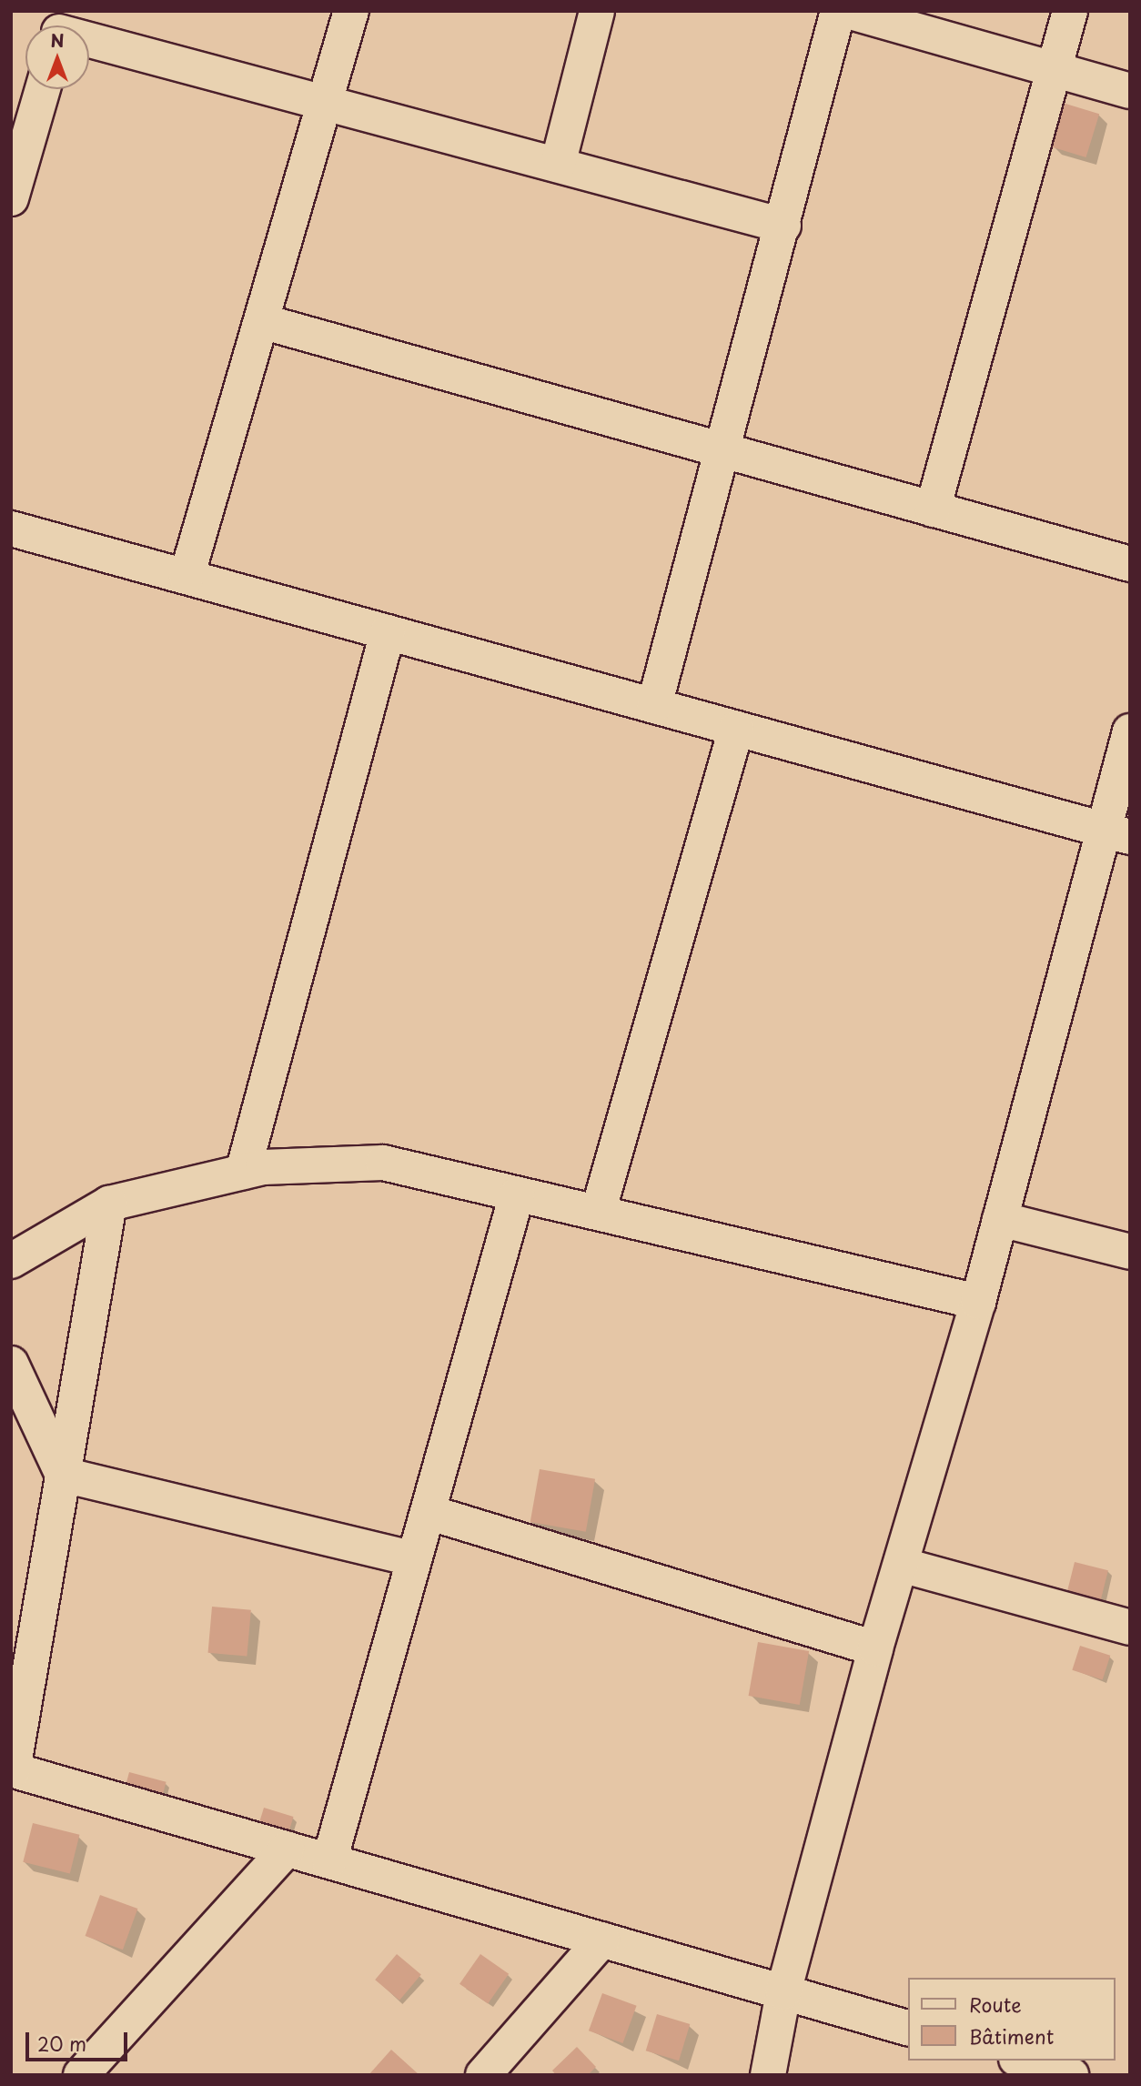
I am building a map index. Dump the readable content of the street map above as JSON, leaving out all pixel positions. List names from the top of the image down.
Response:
{
  "legend": ["Route", "Bâtiment"],
  "scale_bar": "20 m",
  "north": "top"
}
